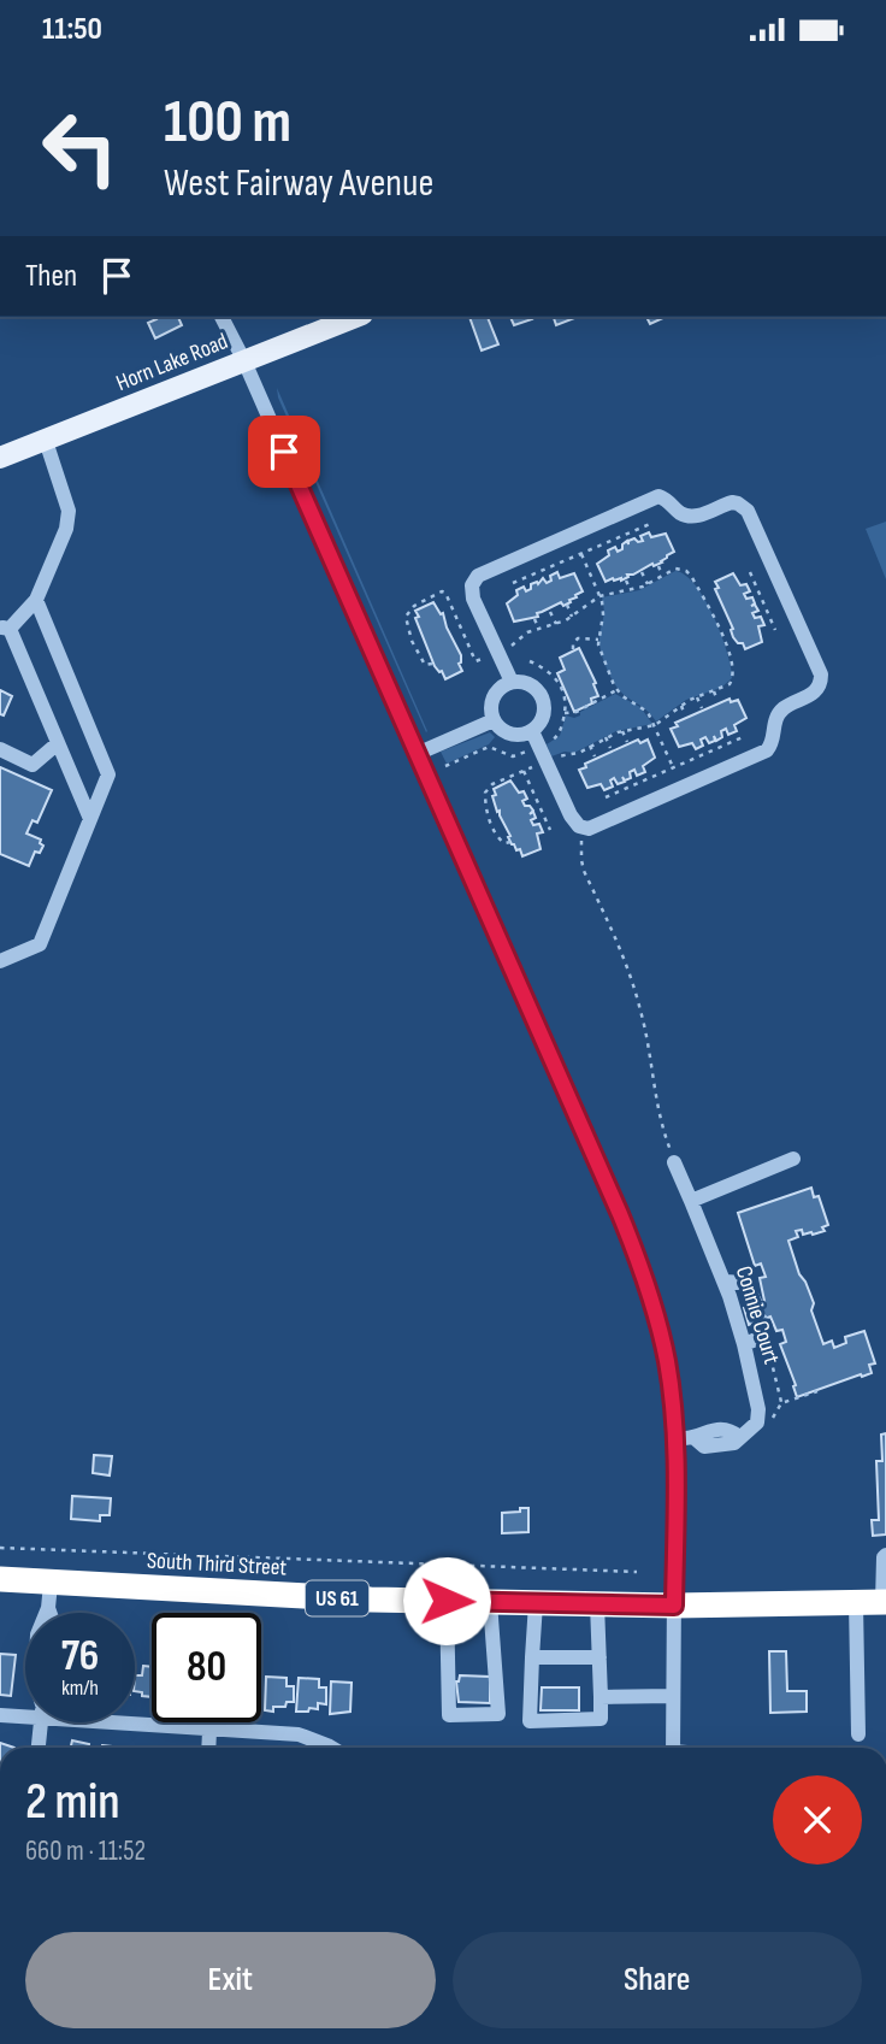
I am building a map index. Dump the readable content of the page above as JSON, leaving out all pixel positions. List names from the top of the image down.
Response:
{
  "streets": {
    "highway": ["South Third Street", "US 61"],
    "main road": ["Horn Lake Road"],
    "street": ["Connie Court"]
  },
  "page": {
    "status": "11:50",
    "turn": ["100 m", "West Fairway Avenue"],
    "then": "Then",
    "speed": "76 km/h",
    "limit": "80",
    "heading": ["2 min", "660 m · 11:52"],
    "buttons": ["Exit", "Share"]
  }
}
